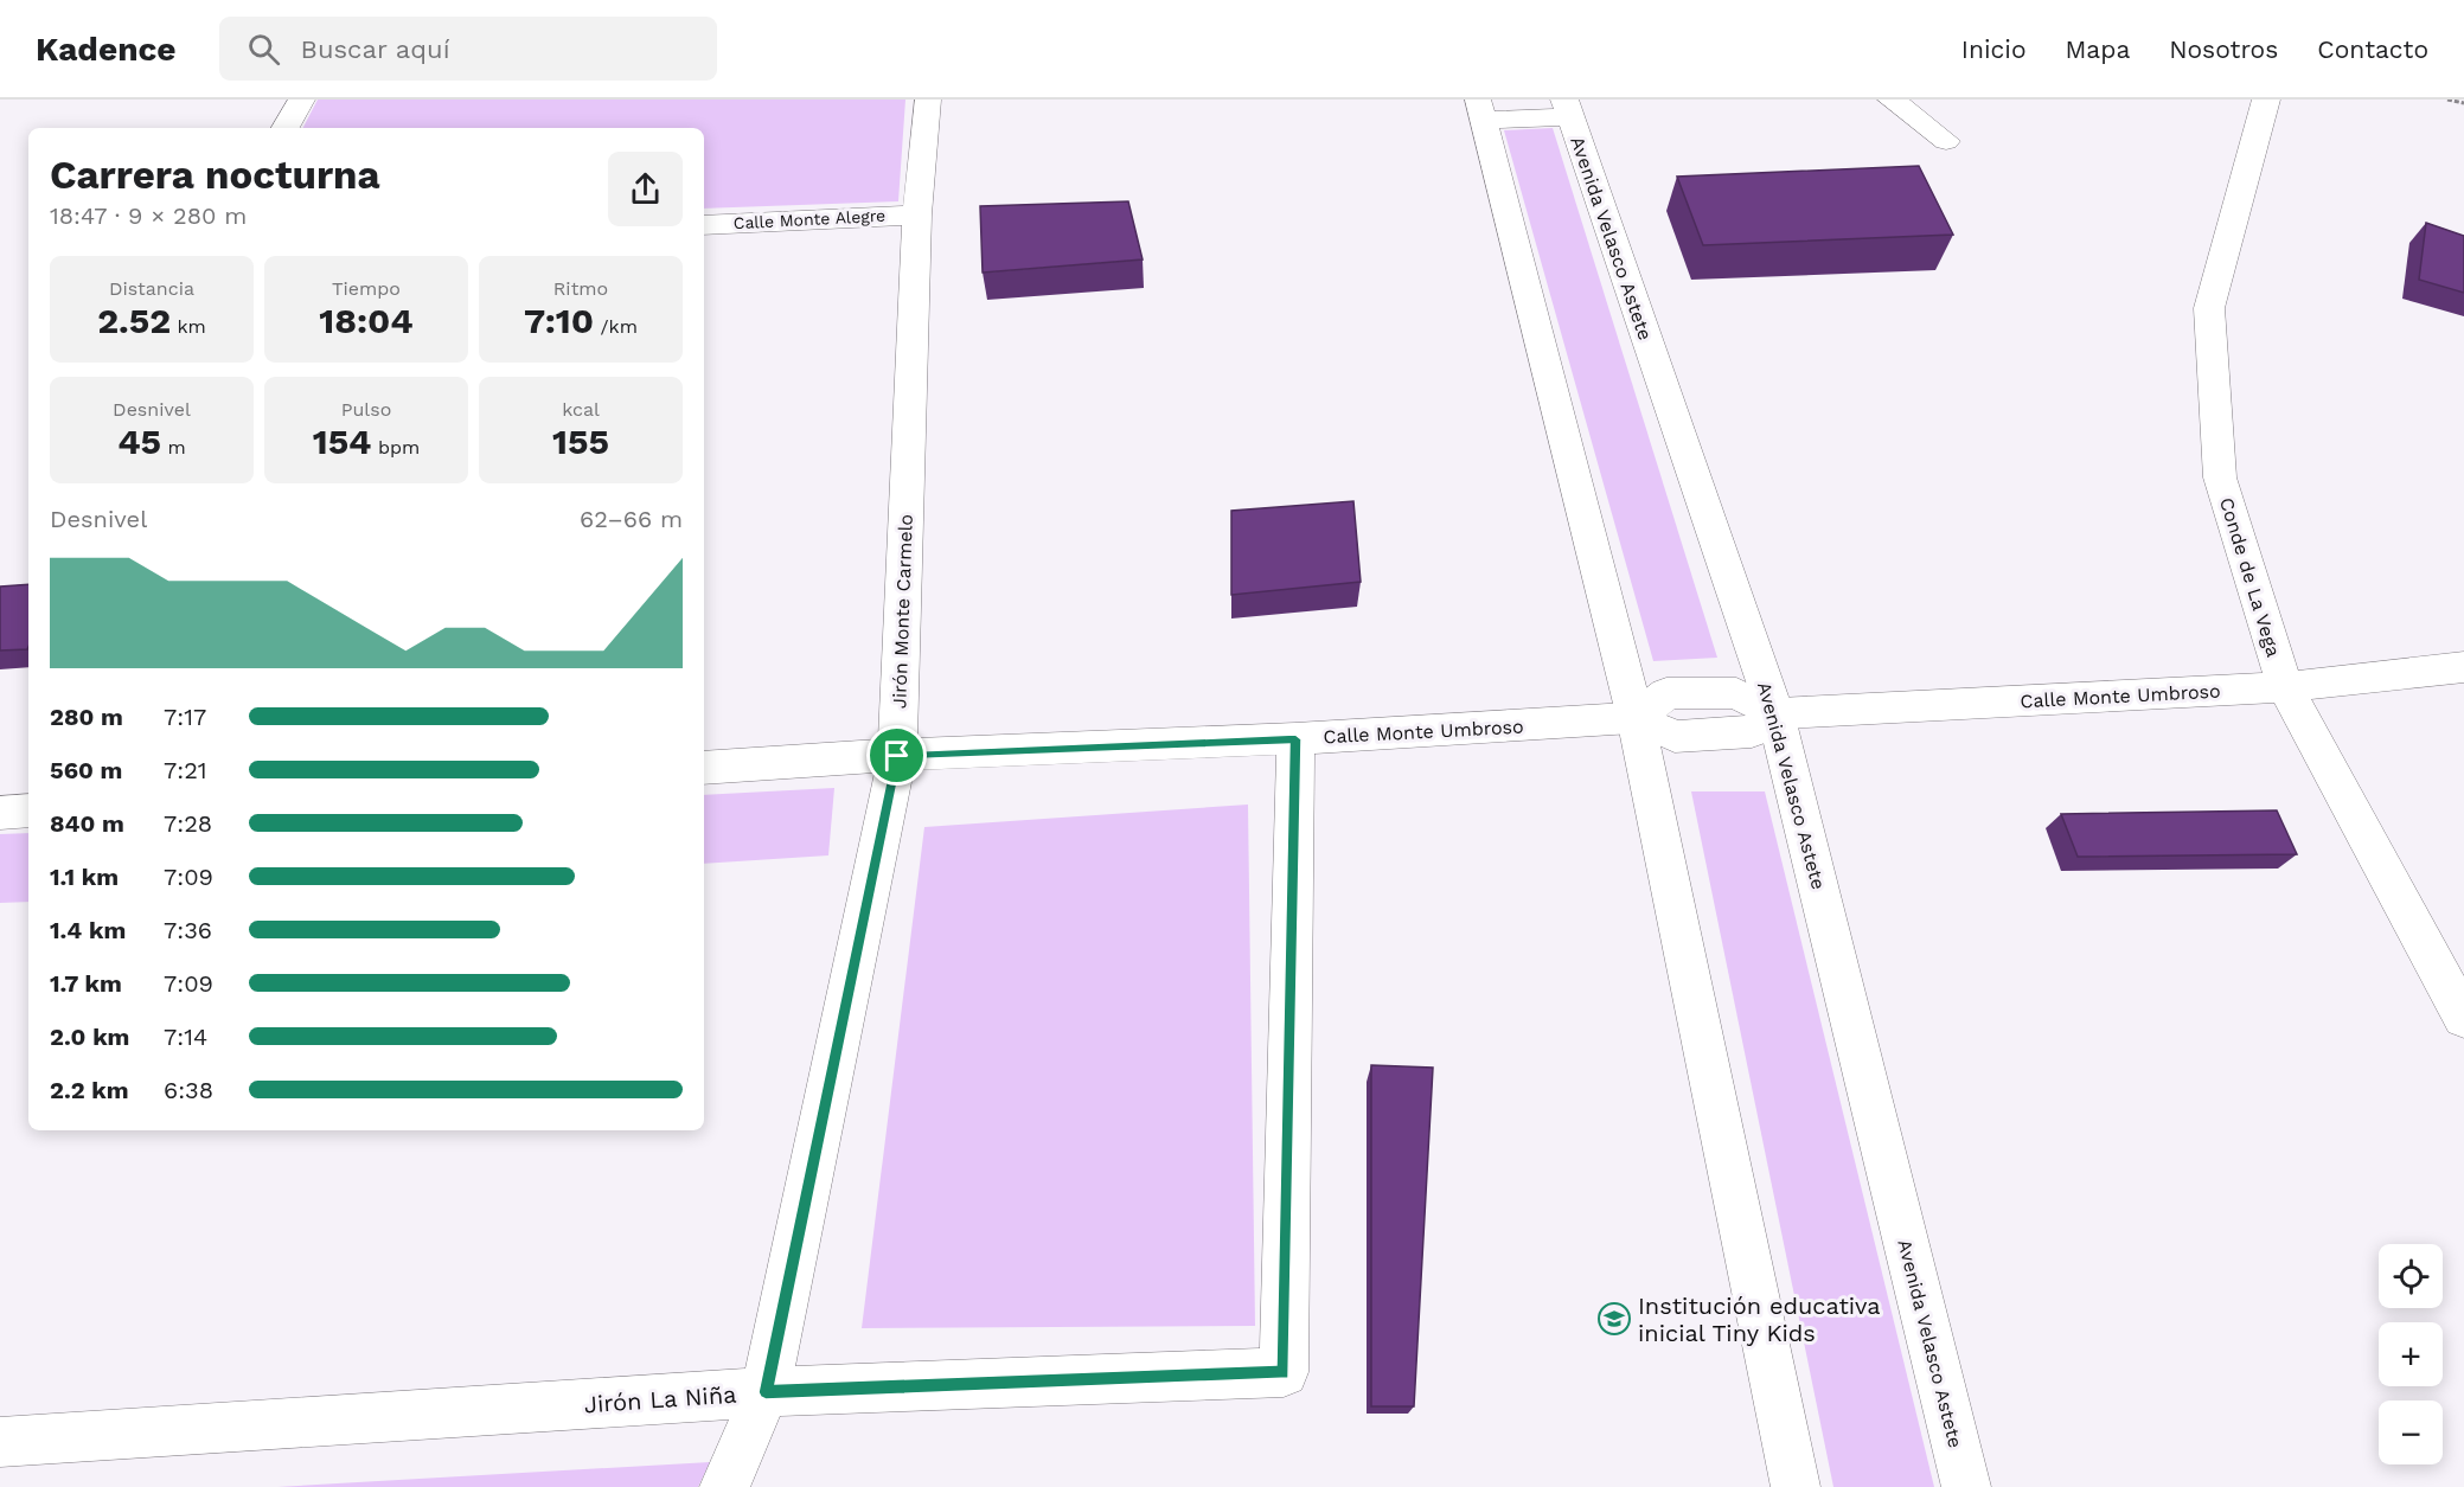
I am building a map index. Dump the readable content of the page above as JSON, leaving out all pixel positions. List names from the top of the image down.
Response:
{
  "streets": {
    "street": [
      "Calle Monte Alegre",
      "Avenida Velasco Astete",
      "Conde de La Vega",
      "Jirón Monte Carmelo",
      "Calle Monte Umbroso",
      "Jirón La Niña"
    ]
  },
  "crossings": [
    ["Calle Monte Alegre", "Jirón Monte Carmelo"],
    ["Avenida Velasco Astete", "Calle Monte Umbroso"],
    ["Conde de La Vega", "Calle Monte Umbroso"],
    ["Jirón Monte Carmelo", "Calle Monte Umbroso"],
    ["Jirón Monte Carmelo", "Jirón La Niña"],
    ["Calle Monte Umbroso", "Jirón La Niña"]
  ],
  "places": {
    "school or university": ["Institución educativa inicial Tiny Kids"]
  },
  "page": {
    "header": "Kadence",
    "search": "Buscar aquí",
    "nav": [
      "Inicio",
      "Mapa",
      "Nosotros",
      "Contacto"
    ],
    "heading": ["Carrera nocturna", "18:47 · 9 × 280 m"],
    "stats": [
      ["Distancia", "2.52 km"],
      ["Tiempo", "18:04"],
      ["Ritmo", "7:10 /km"],
      ["Desnivel", "45 m"],
      ["Pulso", "154 bpm"],
      ["kcal", "155"]
    ],
    "chart": ["Desnivel", "62–66 m"],
    "list": [
      {
        "name": "280 m",
        "note": "7:17"
      },
      {
        "name": "560 m",
        "note": "7:21"
      },
      {
        "name": "840 m",
        "note": "7:28"
      },
      {
        "name": "1.1 km",
        "note": "7:09"
      },
      {
        "name": "1.4 km",
        "note": "7:36"
      },
      {
        "name": "1.7 km",
        "note": "7:09"
      },
      {
        "name": "2.0 km",
        "note": "7:14"
      },
      {
        "name": "2.2 km",
        "note": "6:38"
      }
    ],
    "map_buttons": ["+", "−"]
  }
}
